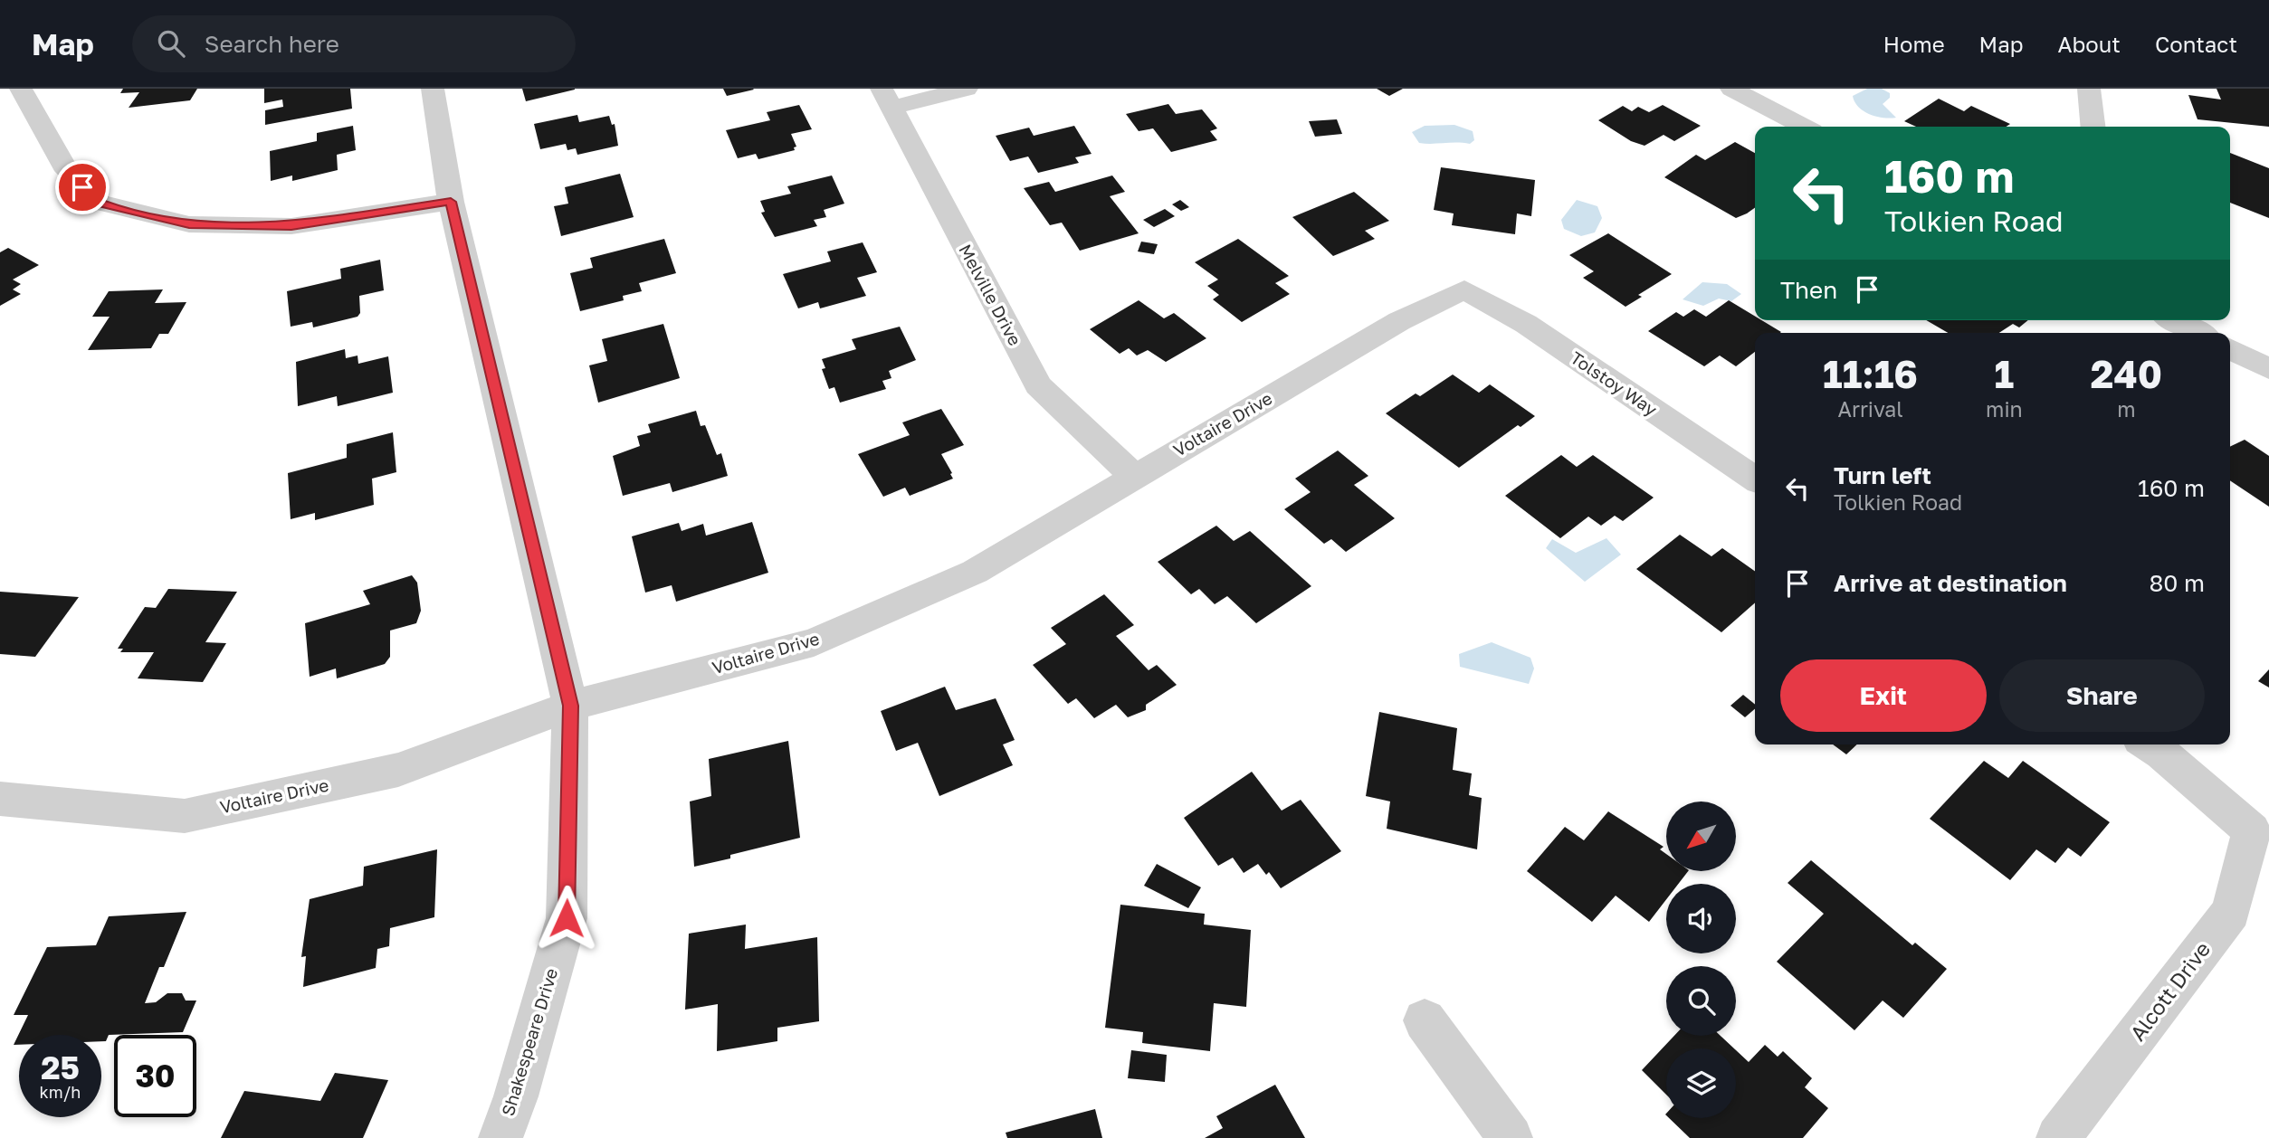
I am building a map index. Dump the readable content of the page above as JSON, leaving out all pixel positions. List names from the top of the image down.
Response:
{
  "streets": {
    "street": [
      "Melville Drive",
      "Tolstoy Way",
      "Voltaire Drive",
      "Alcott Drive",
      "Shakespeare Drive"
    ]
  },
  "crossings": [
    ["Melville Drive", "Voltaire Drive"],
    ["Tolstoy Way", "Voltaire Drive"],
    ["Voltaire Drive", "Shakespeare Drive"]
  ],
  "north": "bottom left",
  "page": {
    "header": "Map",
    "search": "Search here",
    "nav": [
      "Home",
      "Map",
      "About",
      "Contact"
    ],
    "turn": ["160 m", "Tolkien Road"],
    "then": "Then",
    "eta": [
      "11:16",
      "Arrival",
      "1",
      "min",
      "240",
      "m"
    ],
    "list": [
      {
        "name": "Turn left",
        "note": "Tolkien Road",
        "value": "160 m"
      },
      {
        "name": "Arrive at destination",
        "value": "80 m"
      }
    ],
    "buttons": ["Exit", "Share"],
    "speed": "25 km/h",
    "limit": "30"
  }
}
